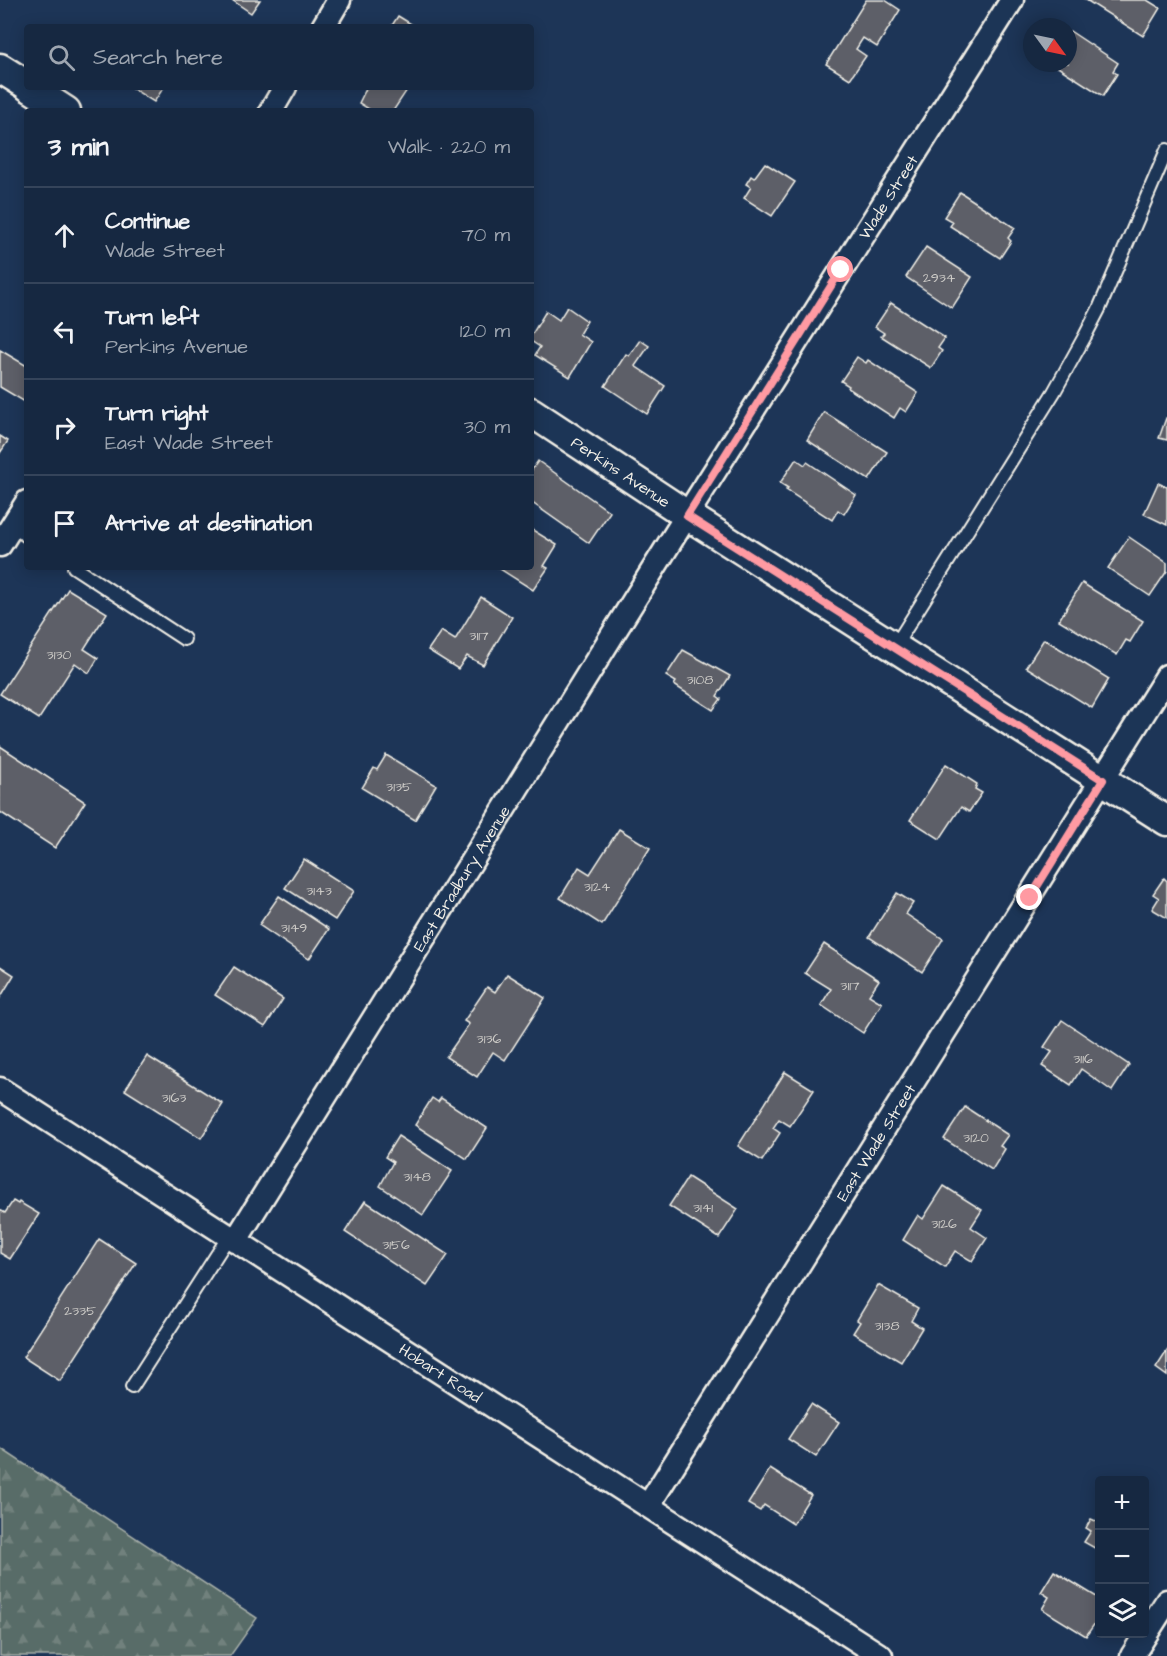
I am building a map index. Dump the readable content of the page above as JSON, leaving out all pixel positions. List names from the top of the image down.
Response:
{
  "streets": {
    "street": [
      "Wade Street",
      "Perkins Avenue",
      "East Bradbury Avenue",
      "East Wade Street",
      "Hobart Road"
    ]
  },
  "crossings": [
    ["Wade Street", "Perkins Avenue"],
    ["Wade Street", "East Bradbury Avenue"],
    ["Perkins Avenue", "East Bradbury Avenue"],
    ["Perkins Avenue", "East Wade Street"],
    ["East Bradbury Avenue", "Hobart Road"],
    ["East Wade Street", "Hobart Road"]
  ],
  "house_numbers": [
    "2934",
    "3117",
    "3130",
    "3108",
    "3135",
    "3124",
    "3143",
    "3149",
    "3117",
    "3136",
    "3116",
    "3163",
    "3120",
    "3148",
    "3141",
    "3126",
    "3156",
    "2335",
    "3138"
  ],
  "north": "bottom right",
  "page": {
    "search": "Search here",
    "heading": ["3 min", "Walk · 220 m"],
    "list": [
      ["Continue", "Wade Street", "70 m"],
      ["Turn left", "Perkins Avenue", "120 m"],
      ["Turn right", "East Wade Street", "30 m"],
      "Arrive at destination"
    ],
    "map_buttons": ["+", "−"]
  }
}
